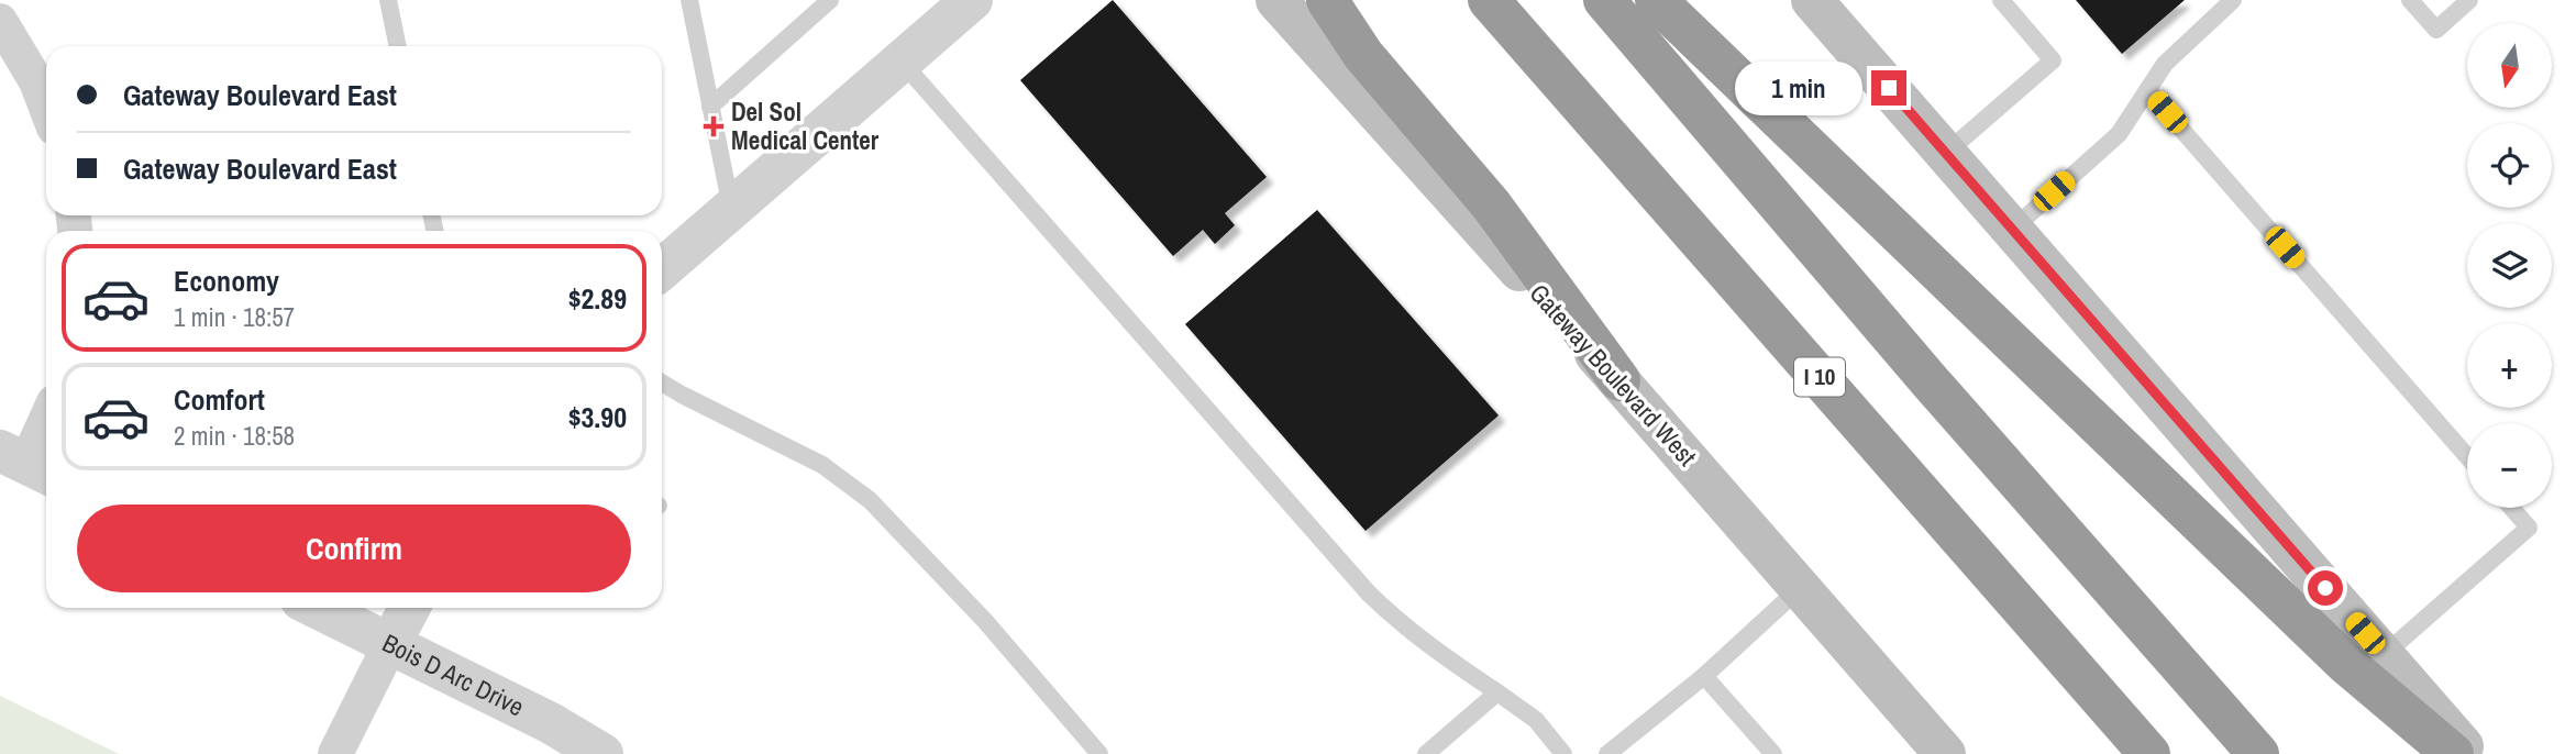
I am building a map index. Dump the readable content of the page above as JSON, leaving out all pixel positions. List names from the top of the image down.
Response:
{
  "streets": {
    "highway": ["I 10"],
    "main road": ["Gateway Boulevard West"],
    "street": ["Bois D Arc Drive"]
  },
  "places": {
    "health": ["Del Sol Medical Center"]
  },
  "north": "bottom",
  "page": {
    "map_buttons": ["+", "−"],
    "banner": ["Gateway Boulevard East", "Gateway Boulevard East"],
    "bubble": "1 min",
    "list": [
      {
        "name": "Economy",
        "note": "1 min · 18:57",
        "value": "$2.89"
      },
      {
        "name": "Comfort",
        "note": "2 min · 18:58",
        "value": "$3.90"
      }
    ],
    "buttons": "Confirm"
  }
}
